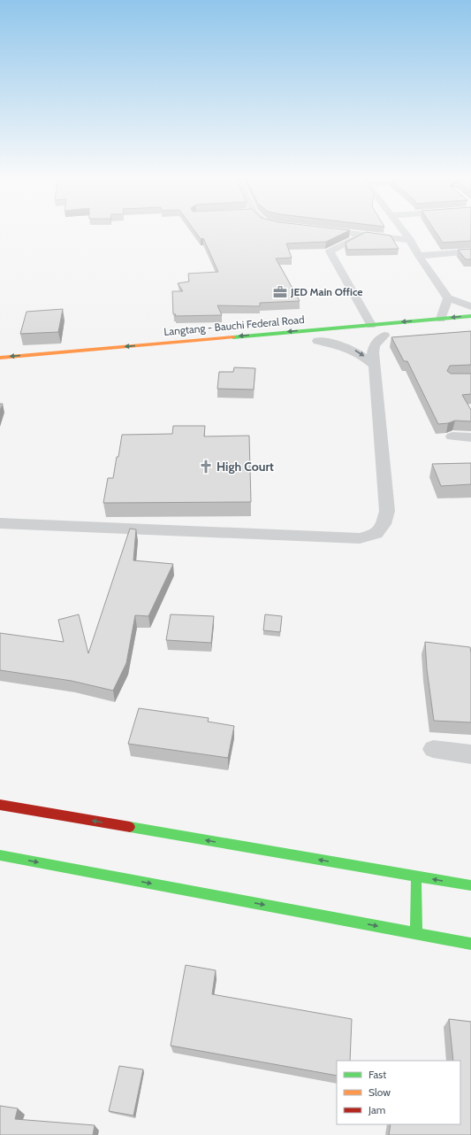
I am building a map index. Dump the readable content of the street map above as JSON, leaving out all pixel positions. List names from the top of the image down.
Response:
{
  "streets": {
    "main road": ["Langtang - Bauchi Federal Road"]
  },
  "one_way": ["Langtang - Bauchi Federal Road"],
  "places": {
    "office": ["JED Main Office"],
    "church": ["High Court"]
  },
  "legend": ["Fast", "Slow", "Jam"]
}
